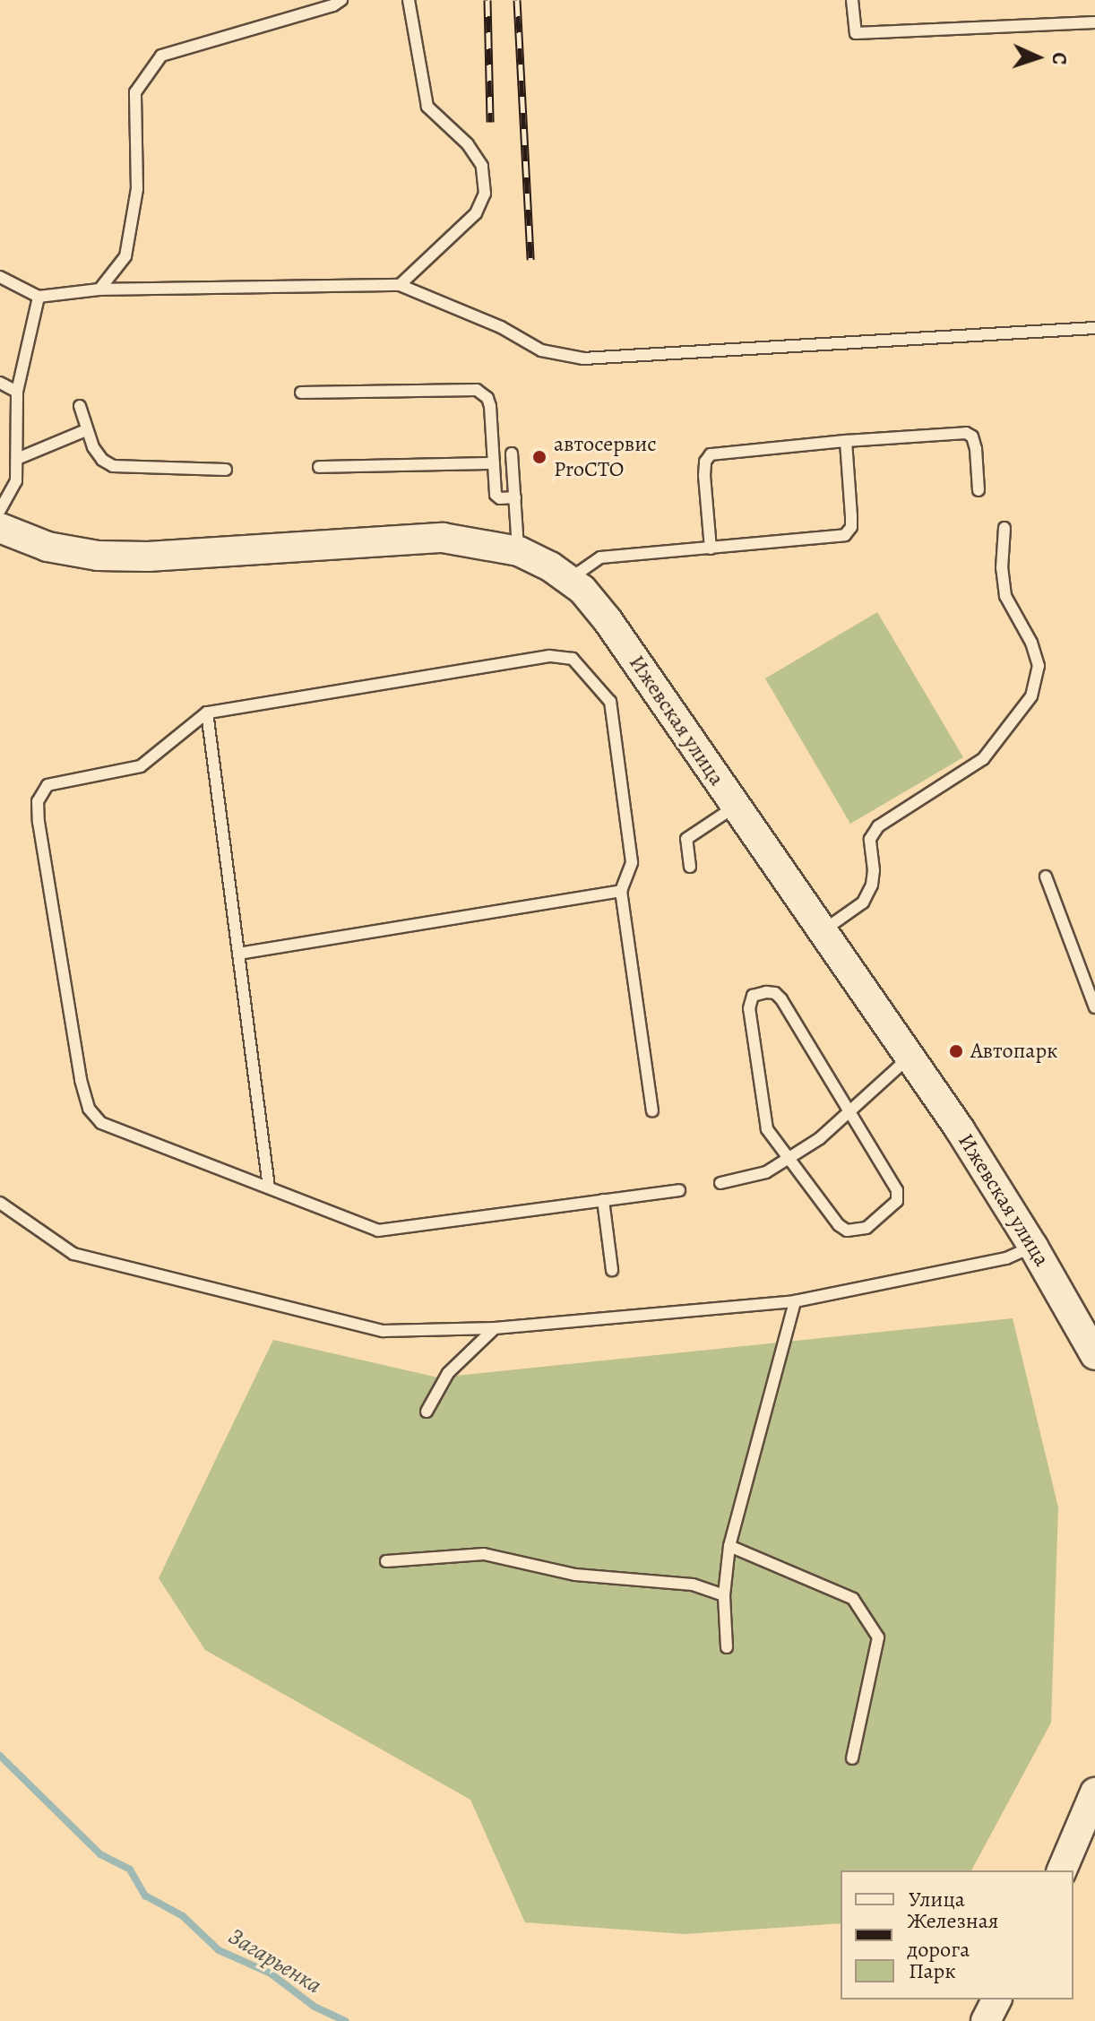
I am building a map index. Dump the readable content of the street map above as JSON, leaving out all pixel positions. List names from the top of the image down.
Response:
{
  "streets": {
    "street": ["Ижевская улица"]
  },
  "water": ["Загарьенка"],
  "places": ["автосервис ProСТО", "Автопарк"],
  "legend": ["Улица", "Железная дорога", "Парк"],
  "north": "right"
}
